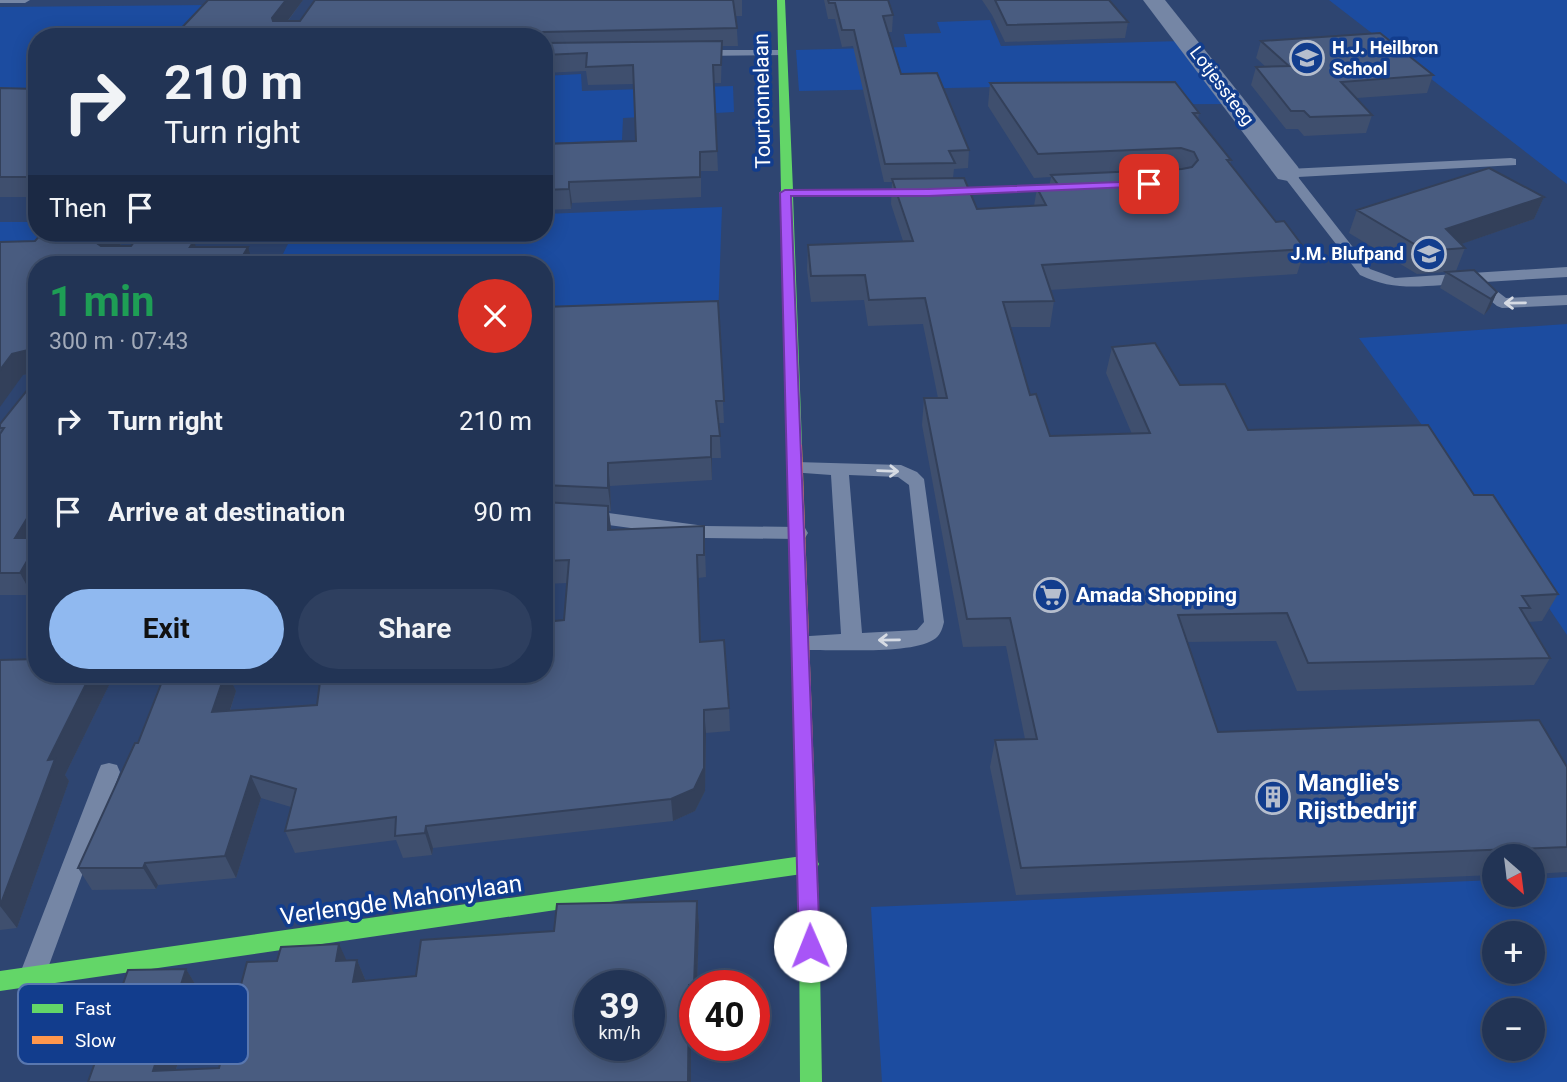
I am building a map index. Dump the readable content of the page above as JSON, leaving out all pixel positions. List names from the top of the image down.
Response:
{
  "streets": {
    "street": ["Lotjessteeg", "Tourtonnelaan", "Verlengde Mahonylaan"]
  },
  "crossings": [
    ["Tourtonnelaan", "Verlengde Mahonylaan"]
  ],
  "places": {
    "school or university": ["H.J. Heilbron School", "J.M. Blufpand"],
    "supermarket": ["Amada Shopping"],
    "building": ["Manglie's Rijstbedrijf"]
  },
  "legend": ["Fast", "Slow"],
  "north": "bottom right",
  "page": {
    "turn": ["210 m", "Turn right"],
    "then": "Then",
    "heading": ["1 min", "300 m · 07:43"],
    "list": [
      {
        "name": "Turn right",
        "value": "210 m"
      },
      {
        "name": "Arrive at destination",
        "value": "90 m"
      }
    ],
    "buttons": ["Exit", "Share"],
    "map_buttons": ["+", "−"],
    "speed": "39 km/h",
    "limit": "40"
  }
}
